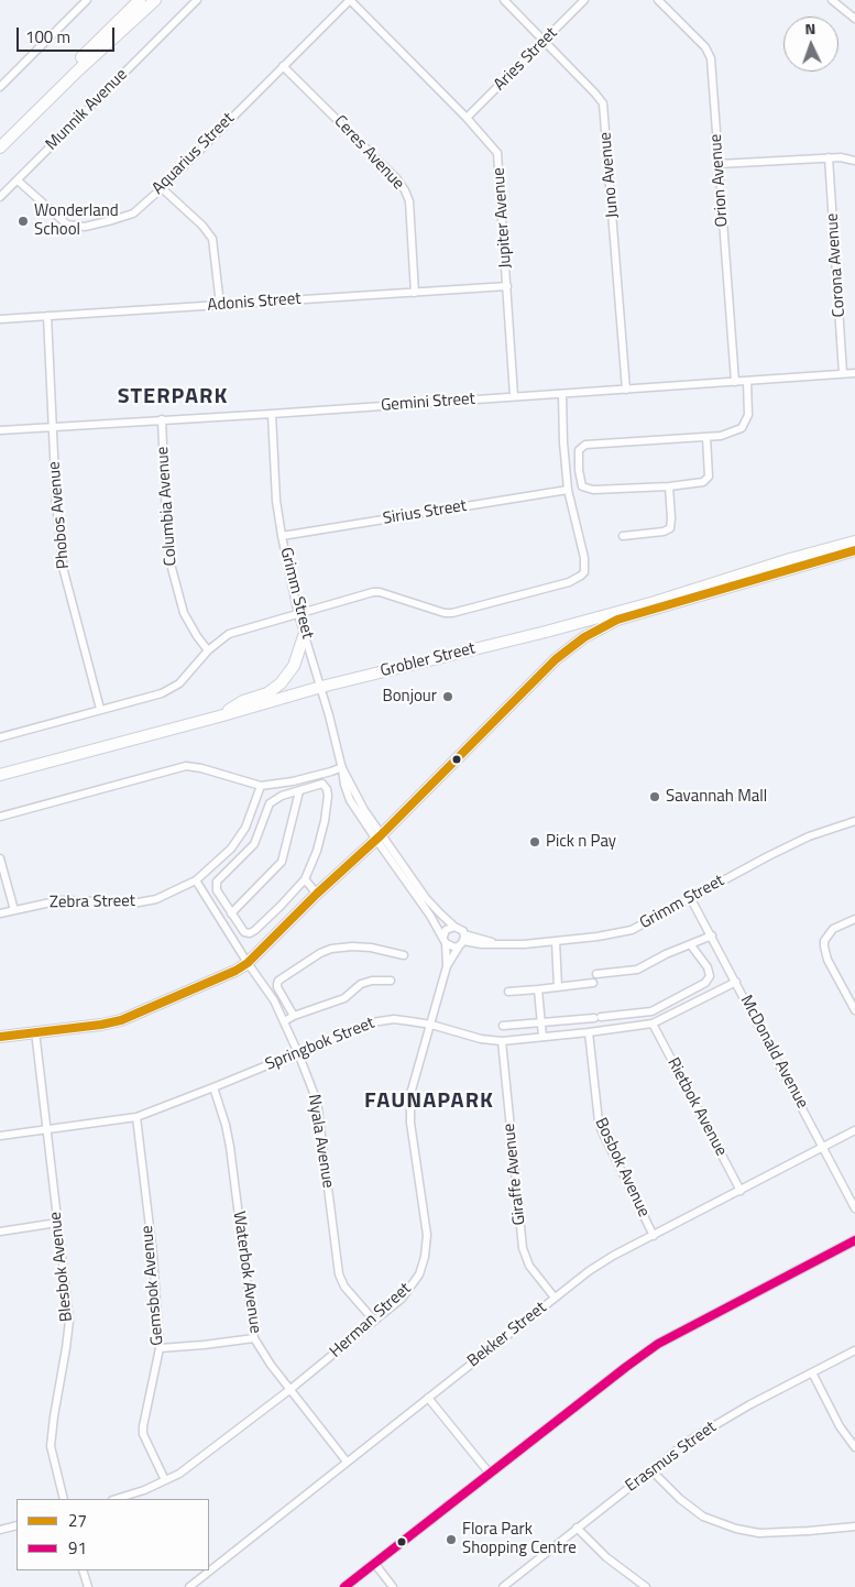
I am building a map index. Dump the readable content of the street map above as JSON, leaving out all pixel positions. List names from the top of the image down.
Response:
{
  "streets": {
    "main road": ["Munnik Avenue", "Grobler Street"],
    "street": [
      "Aries Street",
      "Ceres Avenue",
      "Aquarius Street",
      "Juno Avenue",
      "Orion Avenue",
      "Jupiter Avenue",
      "Corona Avenue",
      "Adonis Street",
      "Gemini Street",
      "Columbia Avenue",
      "Sirius Street",
      "Phobos Avenue",
      "Grimm Street",
      "Zebra Street",
      "Springbok Street",
      "McDonald Avenue",
      "Rietbok Avenue",
      "Nyala Avenue",
      "Bosbok Avenue",
      "Giraffe Avenue",
      "Blesbok Avenue",
      "Waterbok Avenue",
      "Gemsbok Avenue",
      "Herman Street",
      "Bekker Street",
      "Erasmus Street"
    ]
  },
  "crossings": [
    ["Aries Street", "Juno Avenue"],
    ["Aries Street", "Jupiter Avenue"],
    ["Munnik Avenue", "Aquarius Street"],
    ["Ceres Avenue", "Aquarius Street"],
    ["Ceres Avenue", "Adonis Street"],
    ["Aquarius Street", "Jupiter Avenue"],
    ["Juno Avenue", "Gemini Street"],
    ["Orion Avenue", "Gemini Street"],
    ["Jupiter Avenue", "Adonis Street"],
    ["Jupiter Avenue", "Gemini Street"],
    ["Corona Avenue", "Gemini Street"],
    ["Adonis Street", "Phobos Avenue"],
    ["Gemini Street", "Columbia Avenue"],
    ["Gemini Street", "Phobos Avenue"],
    ["Gemini Street", "Grimm Street"],
    ["Sirius Street", "Grimm Street"],
    ["Grimm Street", "Grobler Street"],
    ["Grimm Street", "McDonald Avenue"],
    ["Grimm Street", "Herman Street"],
    ["Zebra Street", "Nyala Avenue"],
    ["Springbok Street", "McDonald Avenue"],
    ["Springbok Street", "Rietbok Avenue"],
    ["Springbok Street", "Nyala Avenue"],
    ["Springbok Street", "Bosbok Avenue"],
    ["Springbok Street", "Giraffe Avenue"],
    ["Springbok Street", "Blesbok Avenue"],
    ["Springbok Street", "Waterbok Avenue"],
    ["Springbok Street", "Gemsbok Avenue"],
    ["Springbok Street", "Herman Street"],
    ["McDonald Avenue", "Bekker Street"],
    ["Rietbok Avenue", "Bekker Street"],
    ["Nyala Avenue", "Herman Street"],
    ["Bosbok Avenue", "Bekker Street"],
    ["Giraffe Avenue", "Bekker Street"],
    ["Waterbok Avenue", "Herman Street"],
    ["Waterbok Avenue", "Bekker Street"],
    ["Gemsbok Avenue", "Herman Street"]
  ],
  "districts": ["STERPARK", "FAUNAPARK"],
  "places": [
    "Wonderland School",
    "Bonjour",
    "Savannah Mall",
    "Pick n Pay",
    "Flora Park Shopping Centre"
  ],
  "lines": ["transit line 27", "transit line 91"],
  "legend": ["27", "91"],
  "scale_bar": "100 m",
  "north": "top"
}
